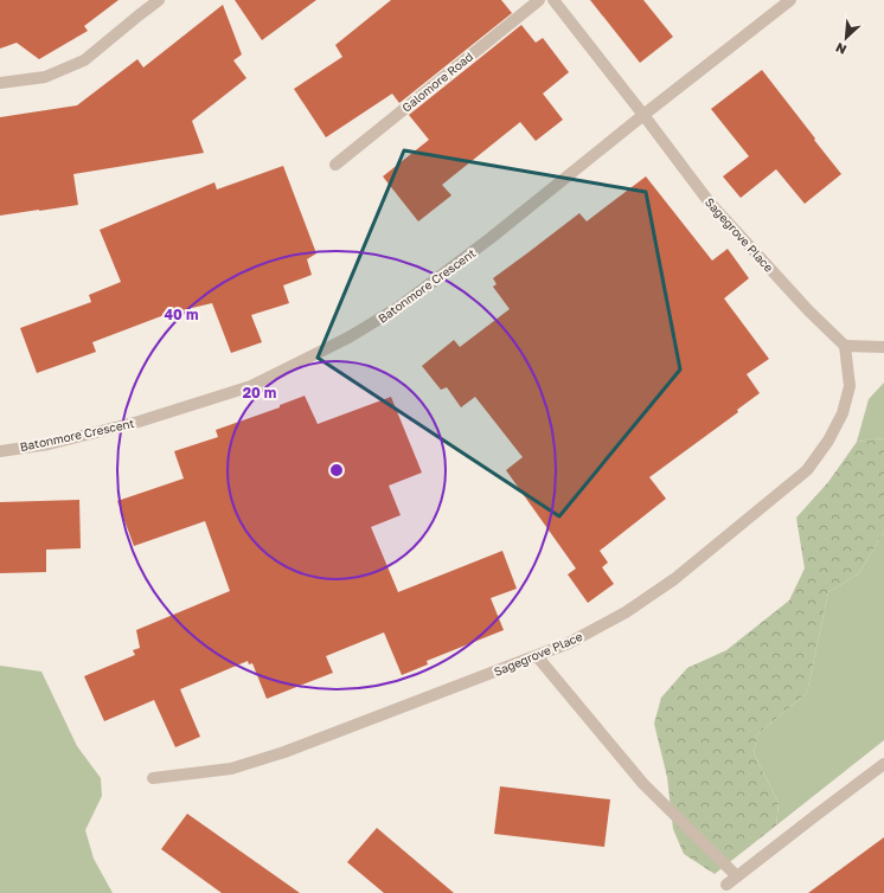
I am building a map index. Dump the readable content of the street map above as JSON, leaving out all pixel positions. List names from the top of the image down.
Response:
{
  "streets": {
    "street": ["Galomore Road", "Sagegrove Place", "Batonmore Crescent"]
  },
  "crossings": [
    ["Sagegrove Place", "Batonmore Crescent"]
  ],
  "north": "bottom left",
  "rings": ["40 m", "20 m"]
}
